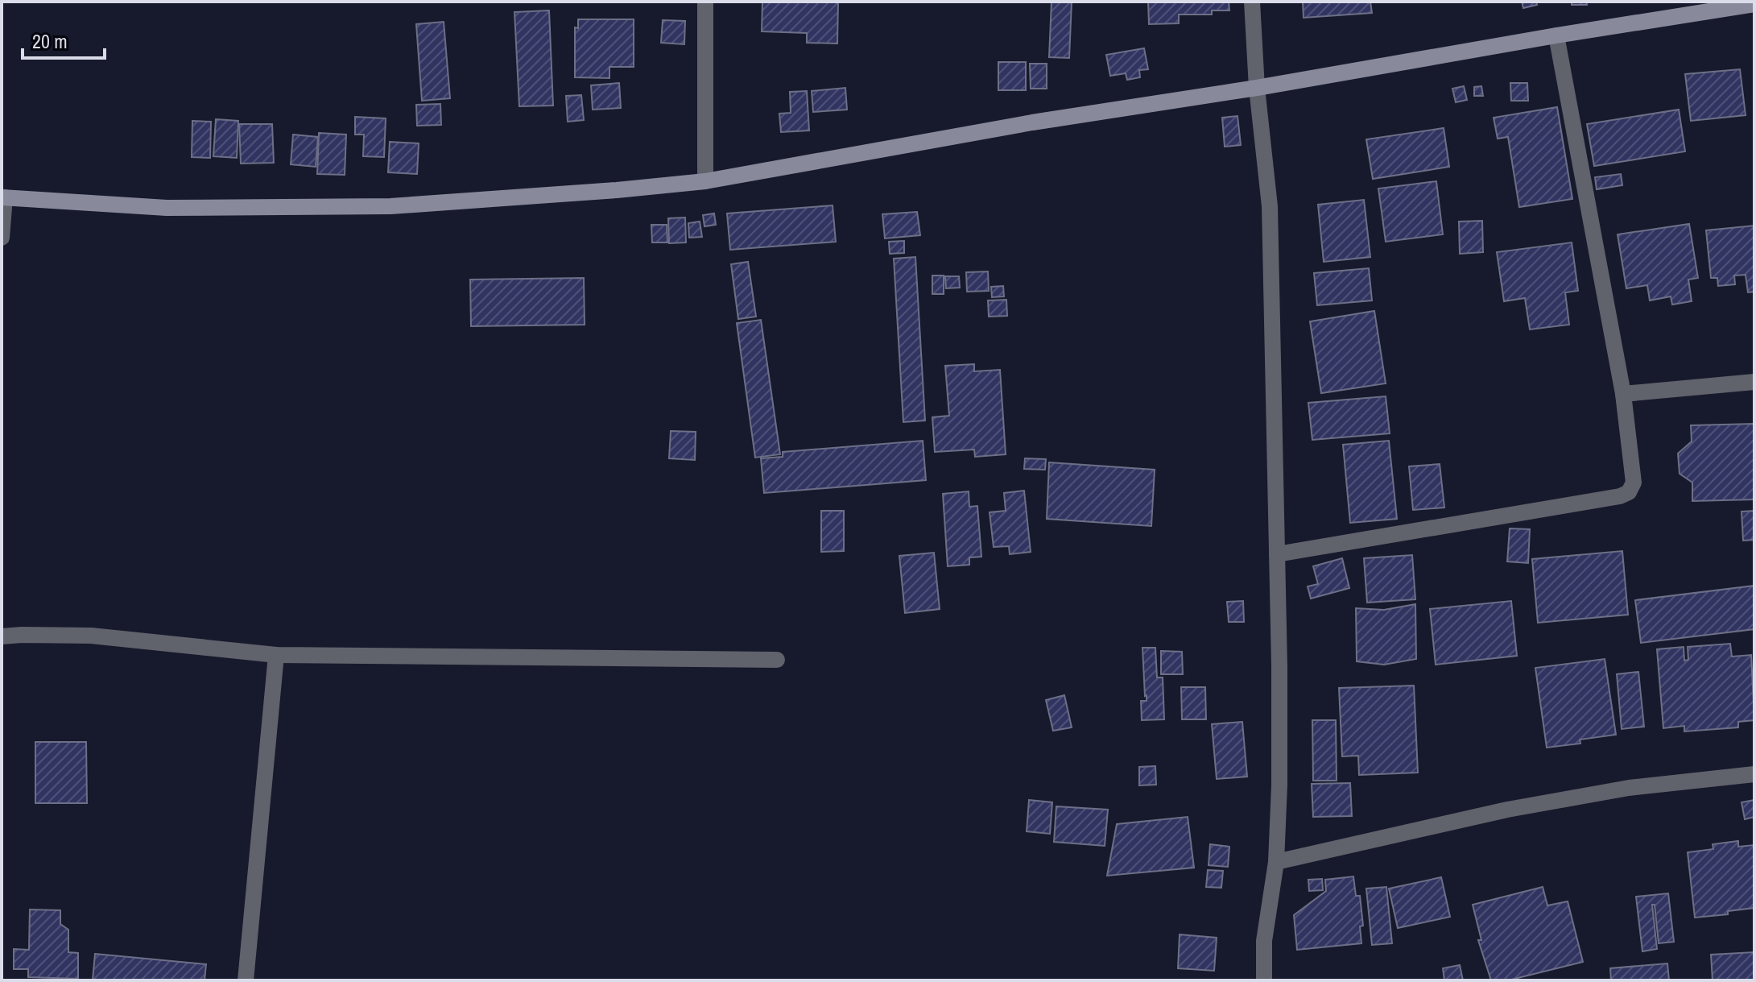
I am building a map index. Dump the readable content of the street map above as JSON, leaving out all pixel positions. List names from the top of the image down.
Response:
{
  "scale_bar": "20 m"
}
